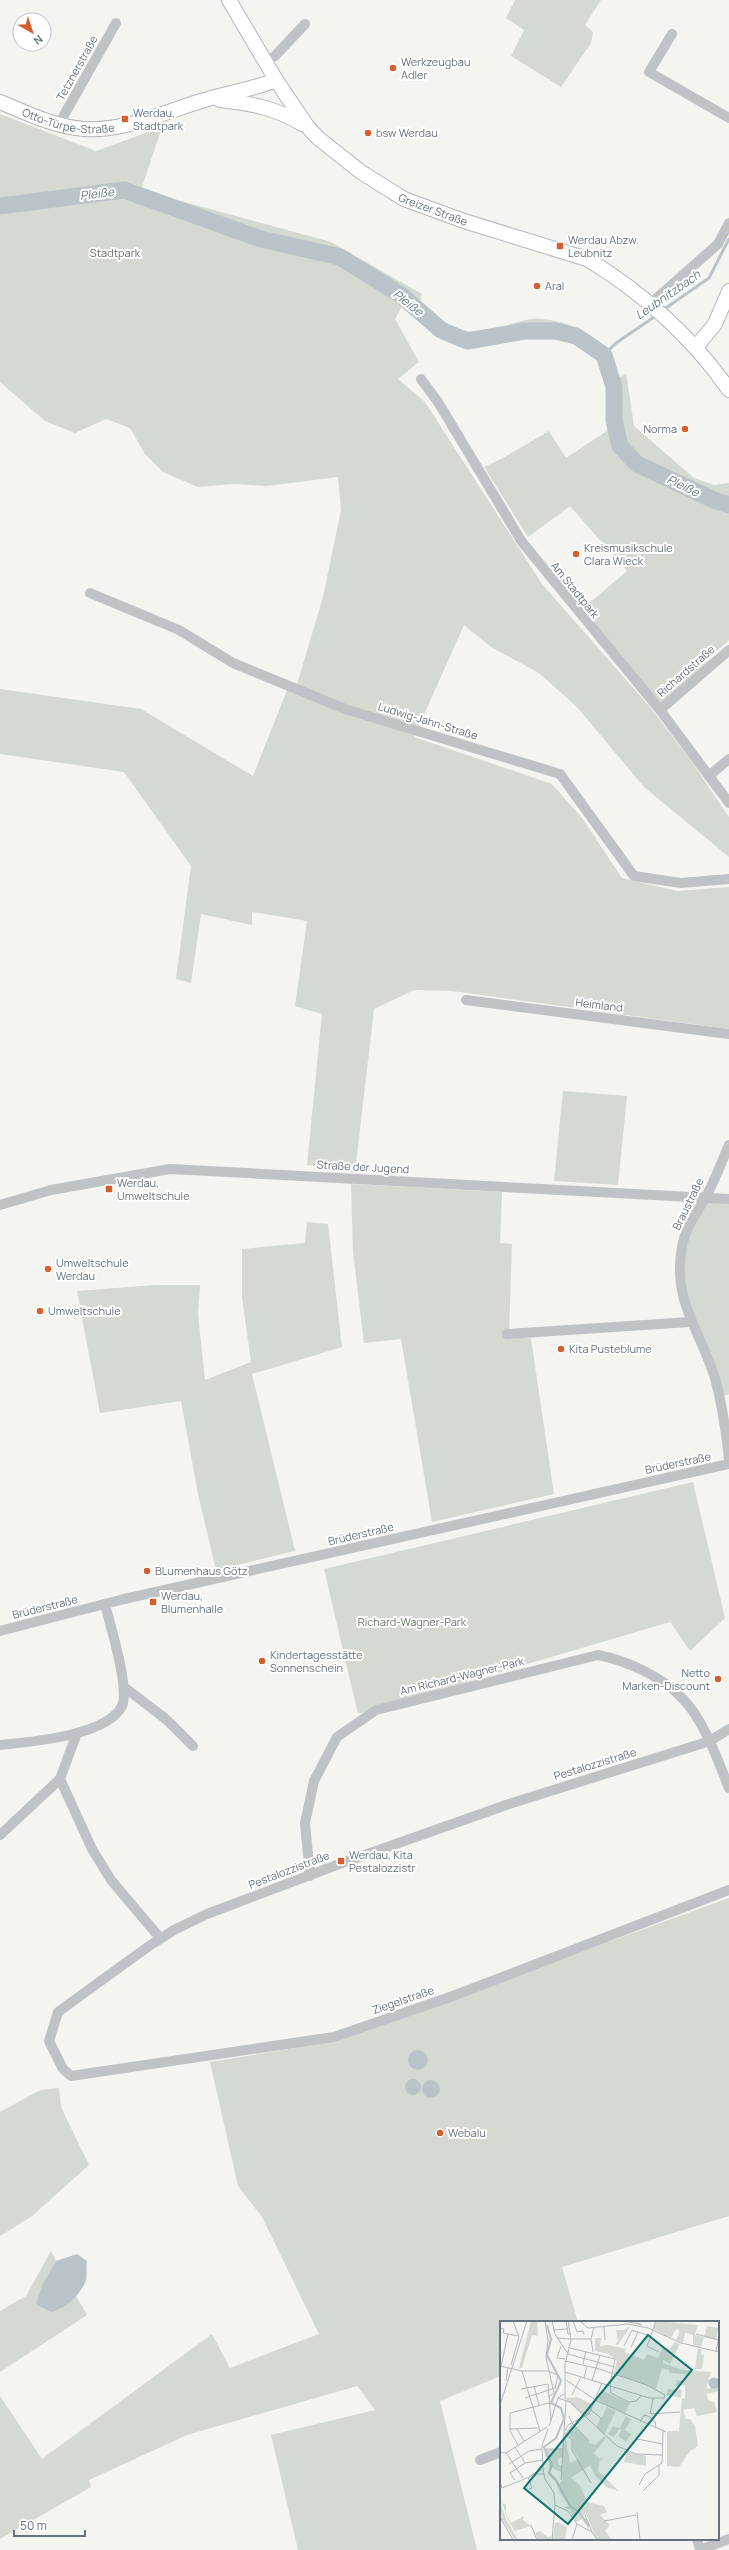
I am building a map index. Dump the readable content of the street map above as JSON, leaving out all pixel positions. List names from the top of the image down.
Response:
{
  "streets": {
    "street": [
      "Tetznerstraße",
      "Otto-Türpe-Straße",
      "Greizer Straße",
      "Am Stadtpark",
      "Richardstraße",
      "Ludwig-Jahn-Straße",
      "Heimland",
      "Straße der Jugend",
      "Braustraße",
      "Brüderstraße",
      "Am Richard-Wagner-Park",
      "Pestalozzistraße",
      "Ziegelstraße"
    ]
  },
  "crossings": [
    ["Tetznerstraße", "Otto-Türpe-Straße"],
    ["Otto-Türpe-Straße", "Greizer Straße"],
    ["Am Stadtpark", "Richardstraße"],
    ["Straße der Jugend", "Braustraße"],
    ["Am Richard-Wagner-Park", "Pestalozzistraße"],
    ["Pestalozzistraße", "Ziegelstraße"]
  ],
  "water": ["Pleiße", "Leubnitzbach"],
  "parks": ["Stadtpark", "Richard-Wagner-Park"],
  "places": {
    "other": [
      "Werkzeugbau Adler",
      "bsw Werdau",
      "Aral",
      "Norma",
      "Kreismusikschule Clara Wieck",
      "Umweltschule Werdau",
      "Umweltschule",
      "Kita Pusteblume",
      "BLumenhaus Götz",
      "Kindertagesstätte Sonnenschein",
      "Netto Marken-Discount",
      "Webalu"
    ],
    "transit": [
      "Werdau, Stadtpark",
      "Werdau Abzw. Leubnitz",
      "Werdau, Umweltschule",
      "Werdau, Blumenhalle",
      "Werdau, Kita Pestalozzistr"
    ]
  },
  "scale_bar": "50 m",
  "north": "bottom right"
}
